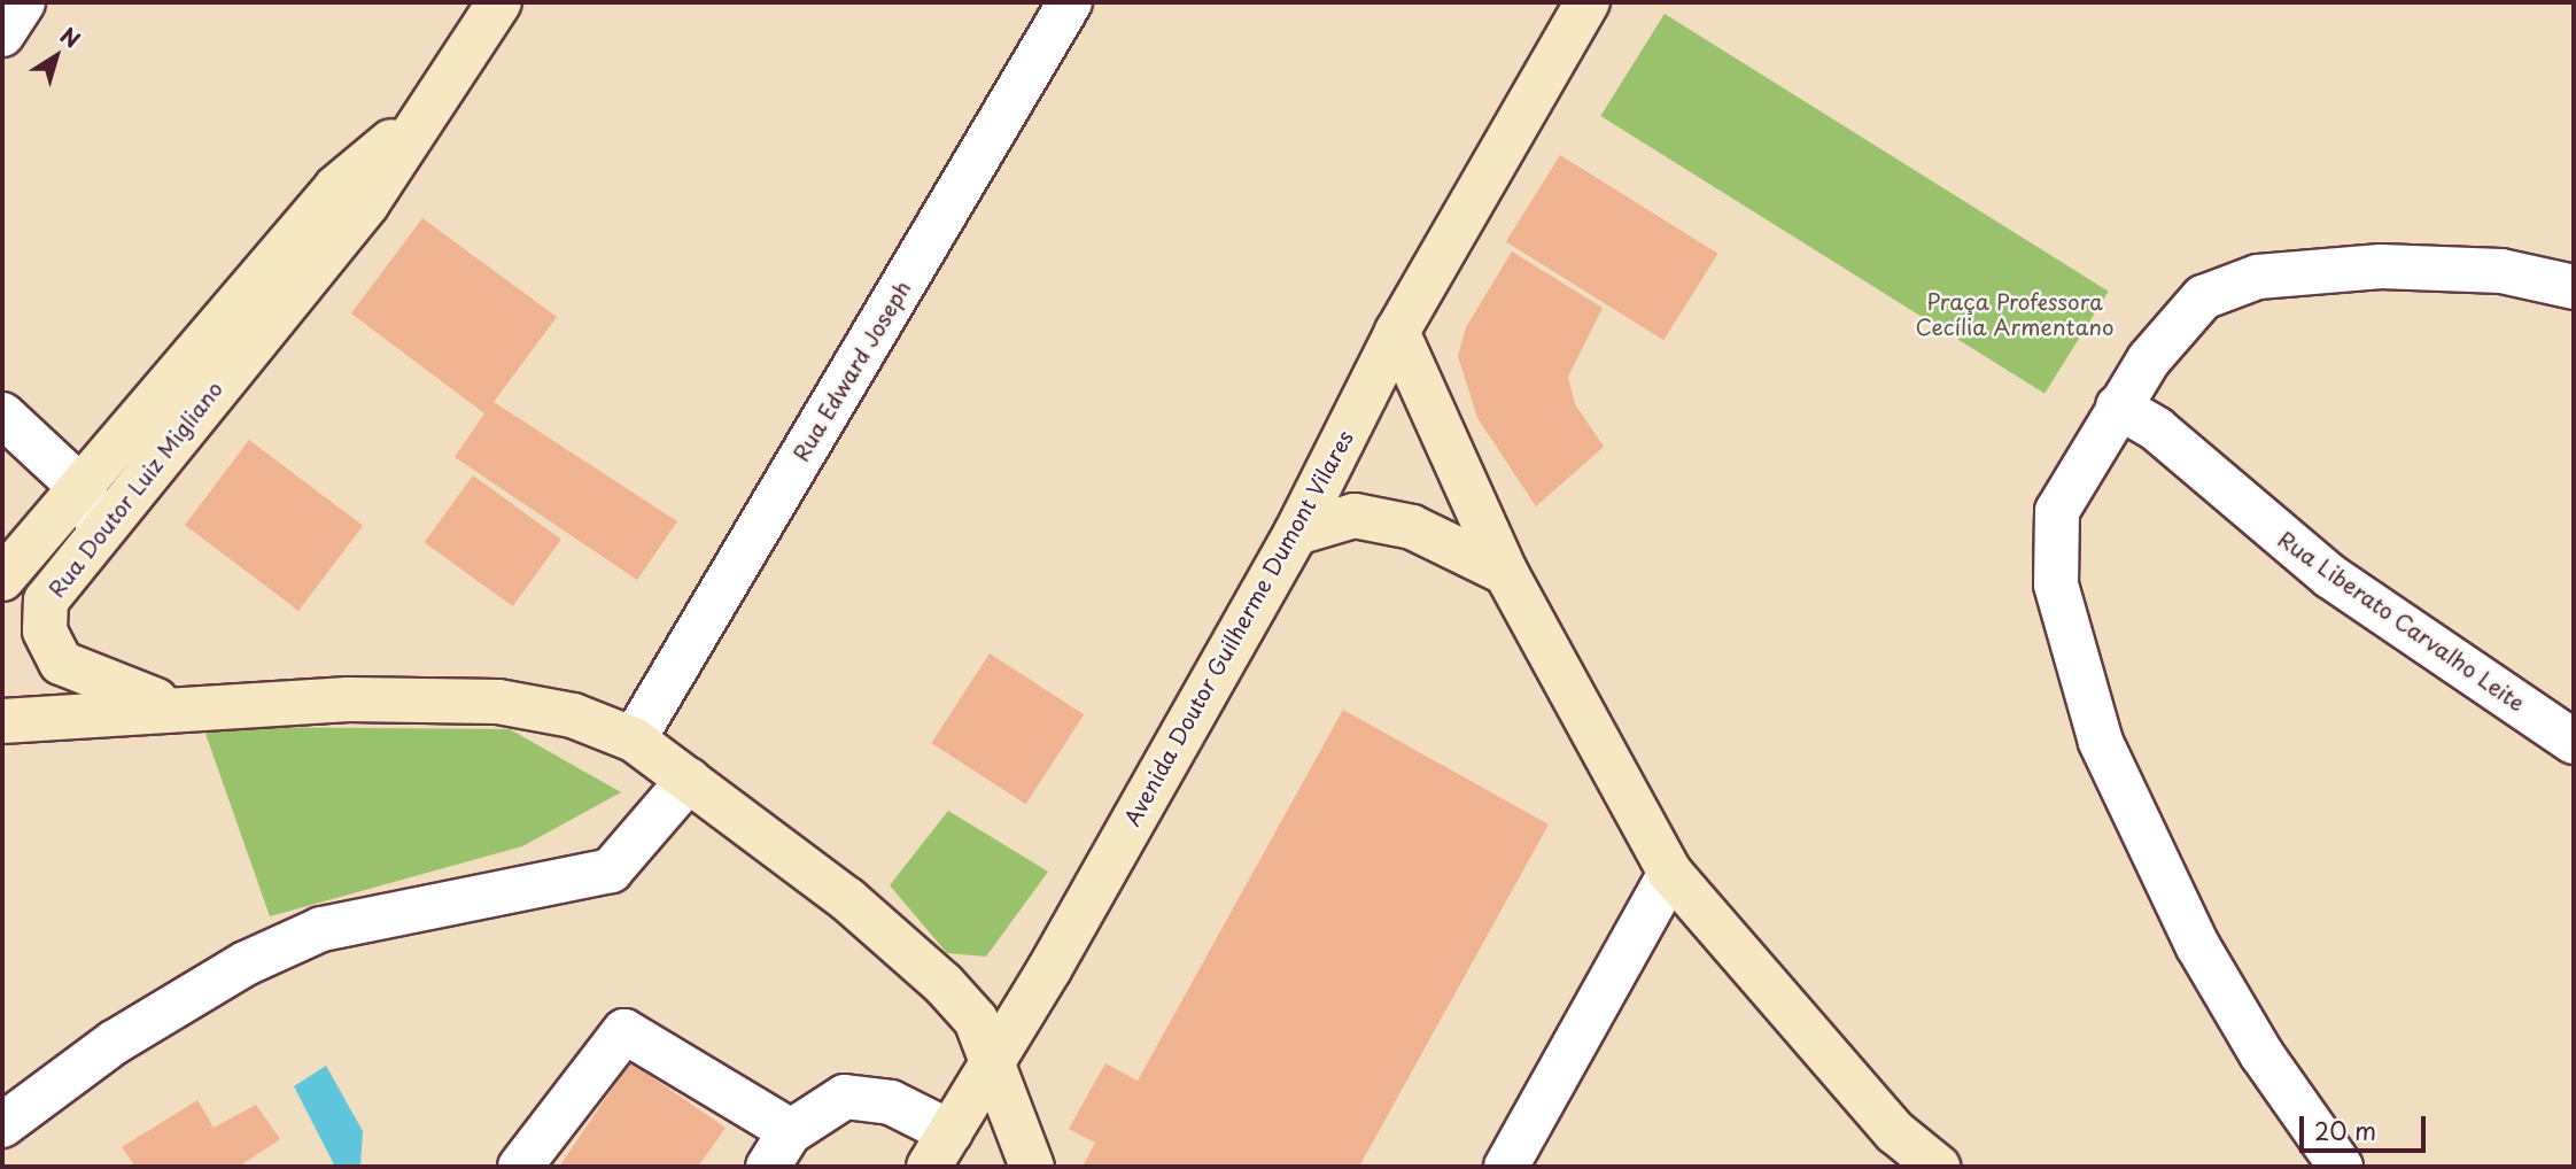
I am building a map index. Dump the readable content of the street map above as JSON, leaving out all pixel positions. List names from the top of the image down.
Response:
{
  "streets": {
    "main road": ["Rua Doutor Luiz Migliano", "Avenida Doutor Guilherme Dumont Vilares"],
    "street": ["Rua Edward Joseph", "Rua Liberato Carvalho Leite"]
  },
  "parks": ["Praça Professora Cecília Armentano"],
  "scale_bar": "20 m",
  "north": "top right"
}
